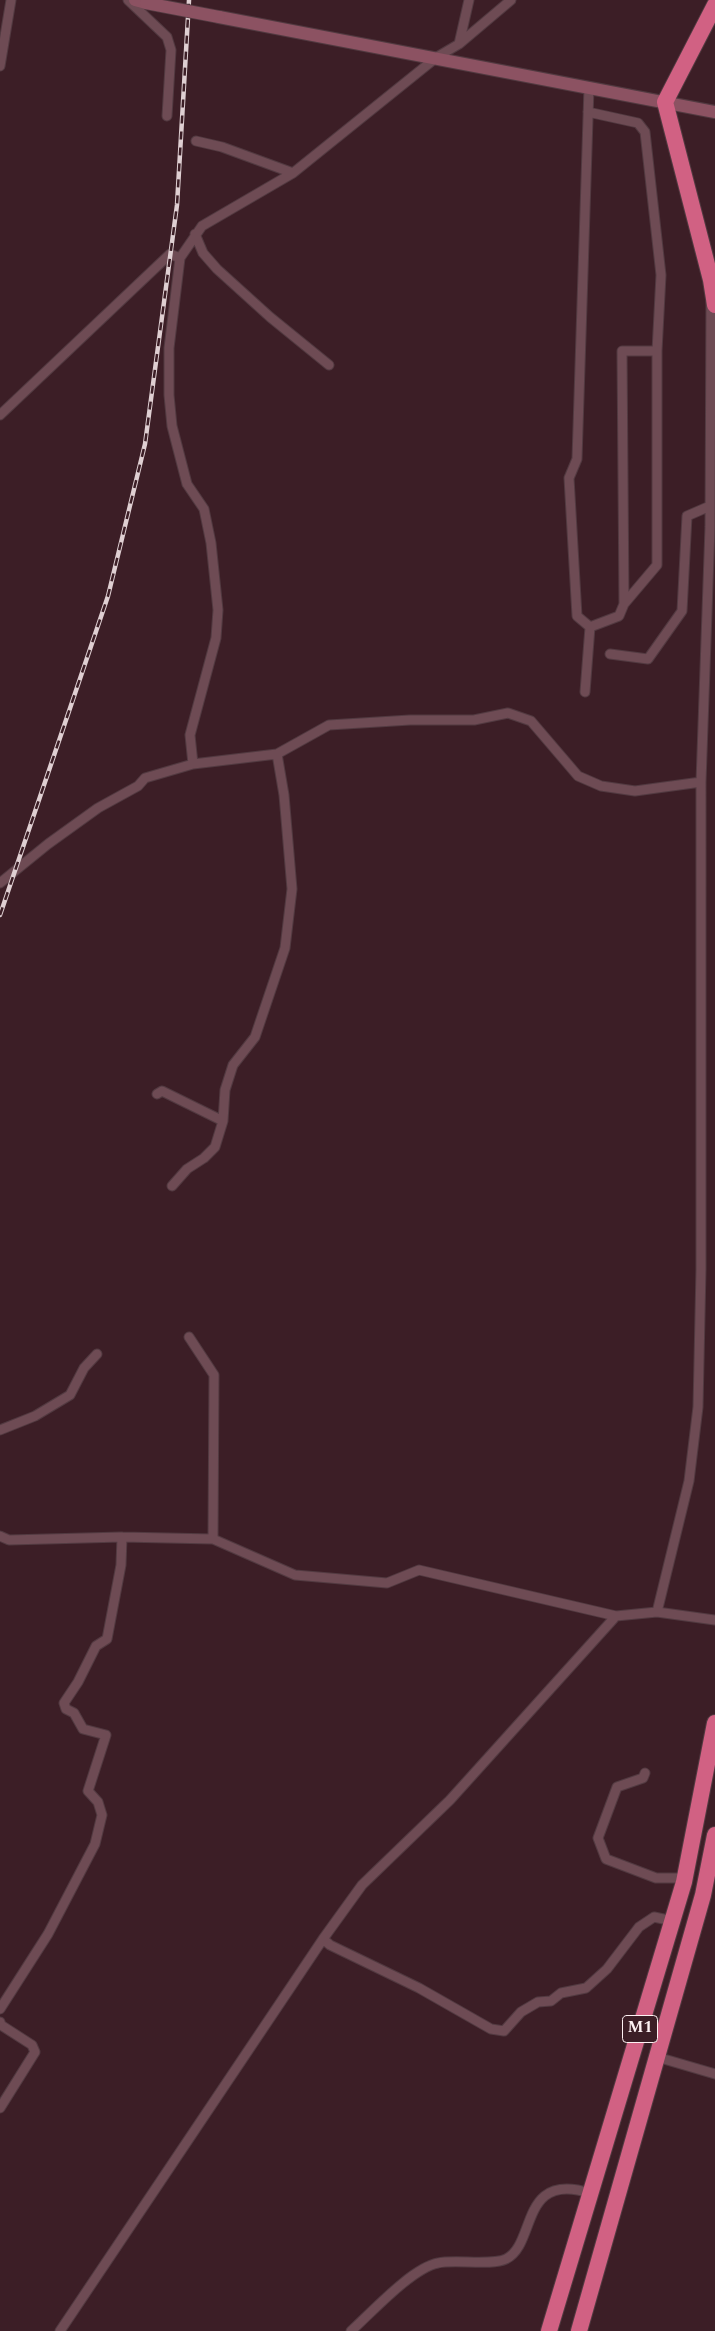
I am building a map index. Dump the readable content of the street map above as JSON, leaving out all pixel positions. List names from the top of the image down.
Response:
{
  "streets": {
    "highway": ["M1"]
  }
}
